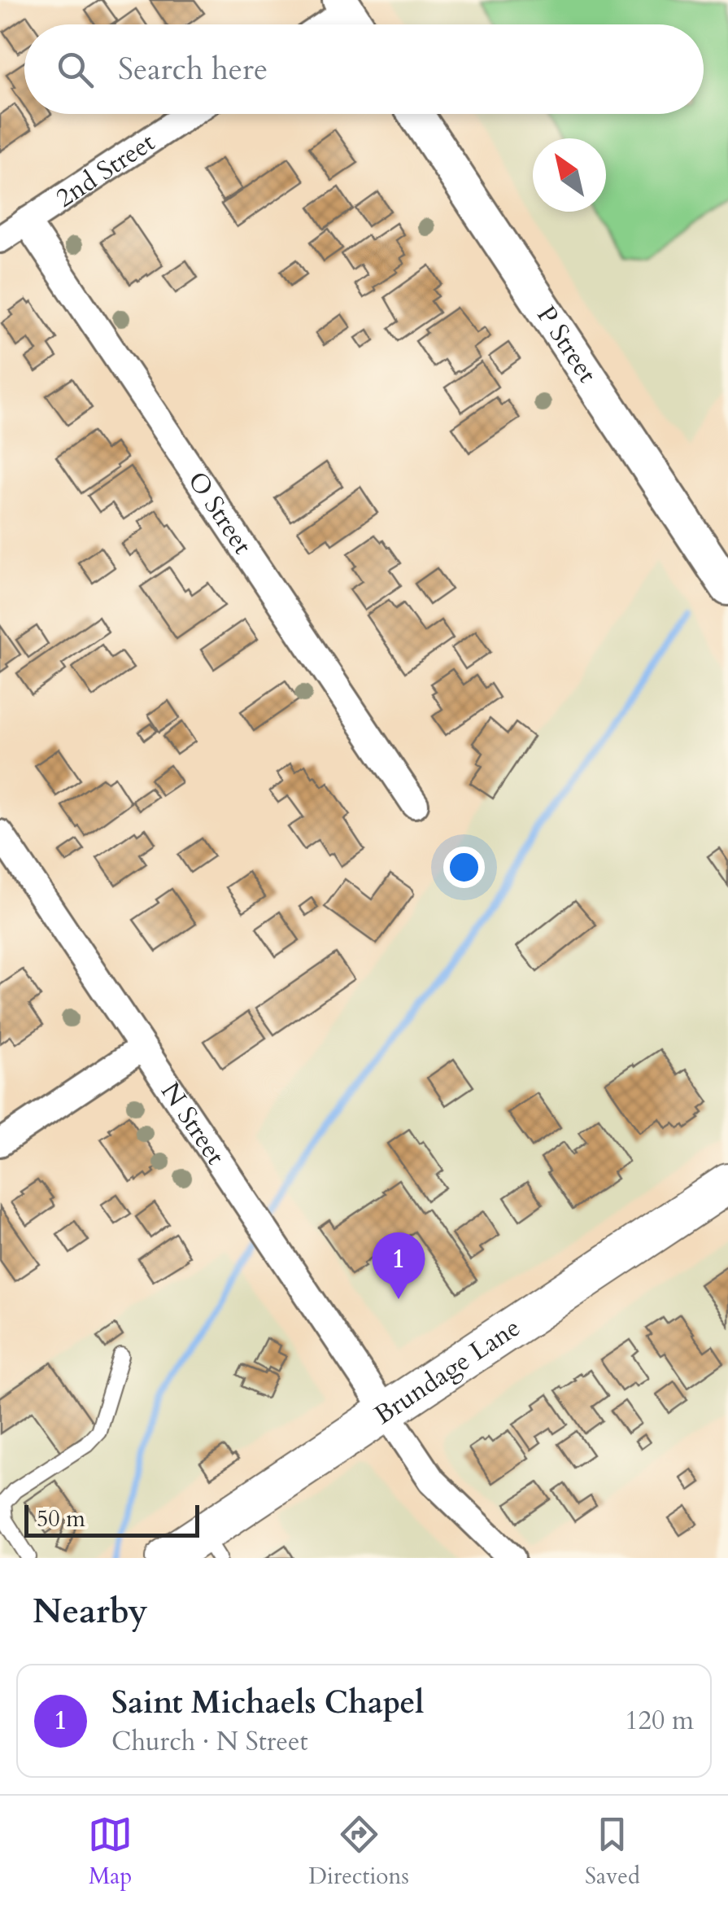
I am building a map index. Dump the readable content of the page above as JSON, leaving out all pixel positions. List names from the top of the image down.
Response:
{
  "streets": {
    "main road": ["Brundage Lane"],
    "street": [
      "2nd Street",
      "P Street",
      "O Street",
      "N Street"
    ]
  },
  "crossings": [
    ["2nd Street", "O Street"],
    ["N Street", "Brundage Lane"]
  ],
  "scale_bar": "50 m",
  "north": "top left",
  "page": {
    "search": "Search here",
    "pins": "1",
    "scale": "50 m",
    "heading": "Nearby",
    "list": [
      {
        "mark": "1",
        "name": "Saint Michaels Chapel",
        "note": "Church · N Street",
        "value": "120 m"
      }
    ],
    "nav": ["Map", "Directions", "Saved"]
  }
}
